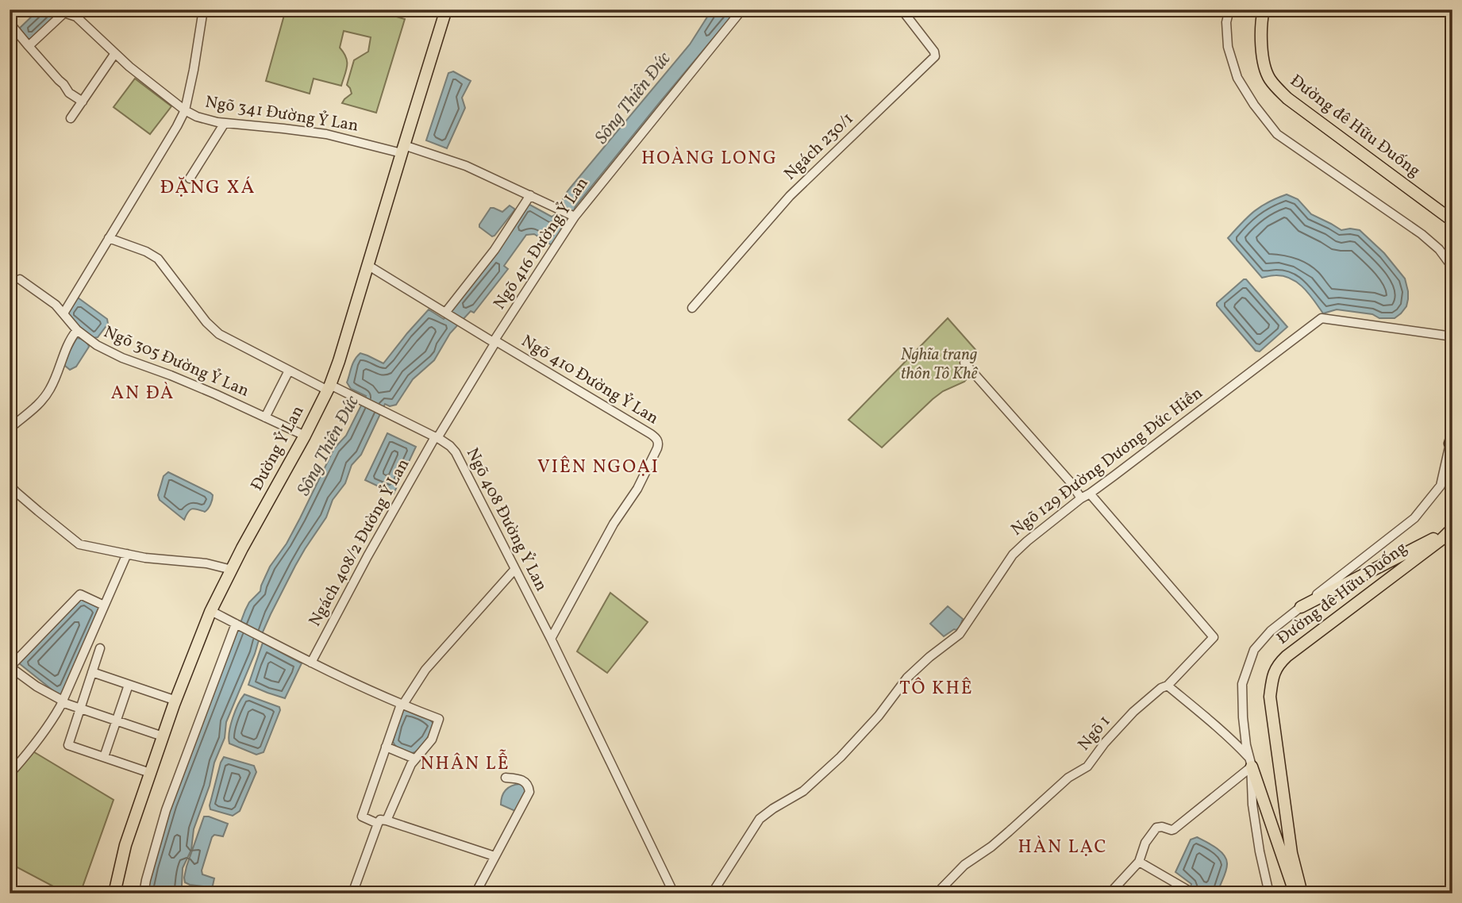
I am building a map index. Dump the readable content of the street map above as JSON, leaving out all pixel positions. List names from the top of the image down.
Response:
{
  "streets": {
    "main road": ["Đường đê Hữu Đuống", "Đường Ỷ Lan"],
    "street": [
      "Ngõ 341 Đường Ỷ Lan",
      "Ngách 230/1",
      "Ngõ 416 Đường Ỷ Lan",
      "Ngõ 305 Đường Ỷ Lan",
      "Ngõ 410 Đường Ỷ Lan",
      "Ngõ 129 Đường Dương Đức Hiền",
      "Ngõ 408 Đường Ỷ Lan",
      "Ngách 408/2 Đường Ỷ Lan",
      "Ngõ 1"
    ]
  },
  "crossings": [
    ["Ngõ 341 Đường Ỷ Lan", "Ngõ 416 Đường Ỷ Lan"],
    ["Ngõ 341 Đường Ỷ Lan", "Đường Ỷ Lan"],
    ["Ngõ 416 Đường Ỷ Lan", "Ngõ 410 Đường Ỷ Lan"],
    ["Ngõ 416 Đường Ỷ Lan", "Ngách 408/2 Đường Ỷ Lan"],
    ["Ngõ 305 Đường Ỷ Lan", "Đường Ỷ Lan"],
    ["Ngõ 410 Đường Ỷ Lan", "Đường Ỷ Lan"],
    ["Ngõ 410 Đường Ỷ Lan", "Ngõ 408 Đường Ỷ Lan"],
    ["Đường Ỷ Lan", "Ngõ 408 Đường Ỷ Lan"],
    ["Ngõ 129 Đường Dương Đức Hiền", "Ngõ 1"],
    ["Ngõ 408 Đường Ỷ Lan", "Ngách 408/2 Đường Ỷ Lan"]
  ],
  "districts": [
    "HOÀNG LONG",
    "ĐẶNG XÁ",
    "AN ĐÀ",
    "VIÊN NGOẠI",
    "TÔ KHÊ",
    "NHÂN LỄ",
    "HÀN LẠC"
  ],
  "water": ["Sông Thiên Đức"],
  "parks": ["Nghĩa trang thôn Tô Khê"]
}
